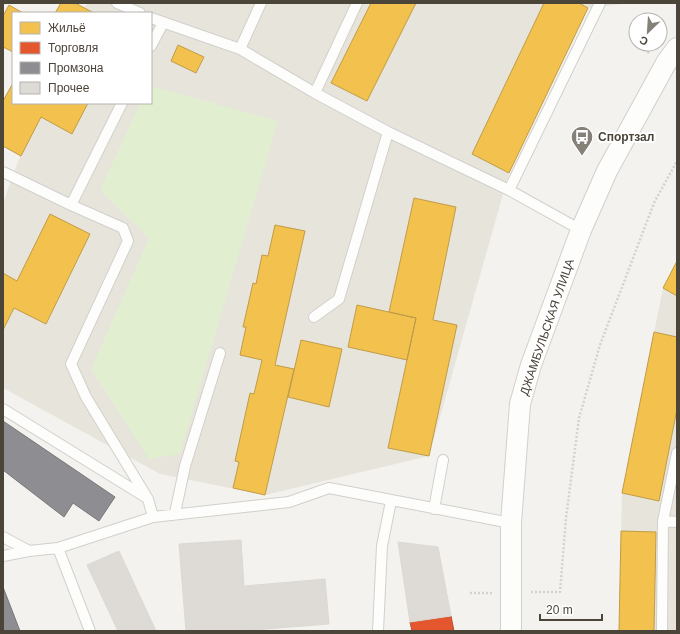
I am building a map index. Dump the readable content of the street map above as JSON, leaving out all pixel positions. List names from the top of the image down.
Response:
{
  "streets": {
    "street": ["ДЖАМБУЛЬСКАЯ УЛИЦА"]
  },
  "places": {
    "bus stop": ["Спортзал"]
  },
  "legend": [
    "Жильё",
    "Торговля",
    "Промзона",
    "Прочее"
  ],
  "scale_bar": "20 m",
  "north": "bottom left"
}
